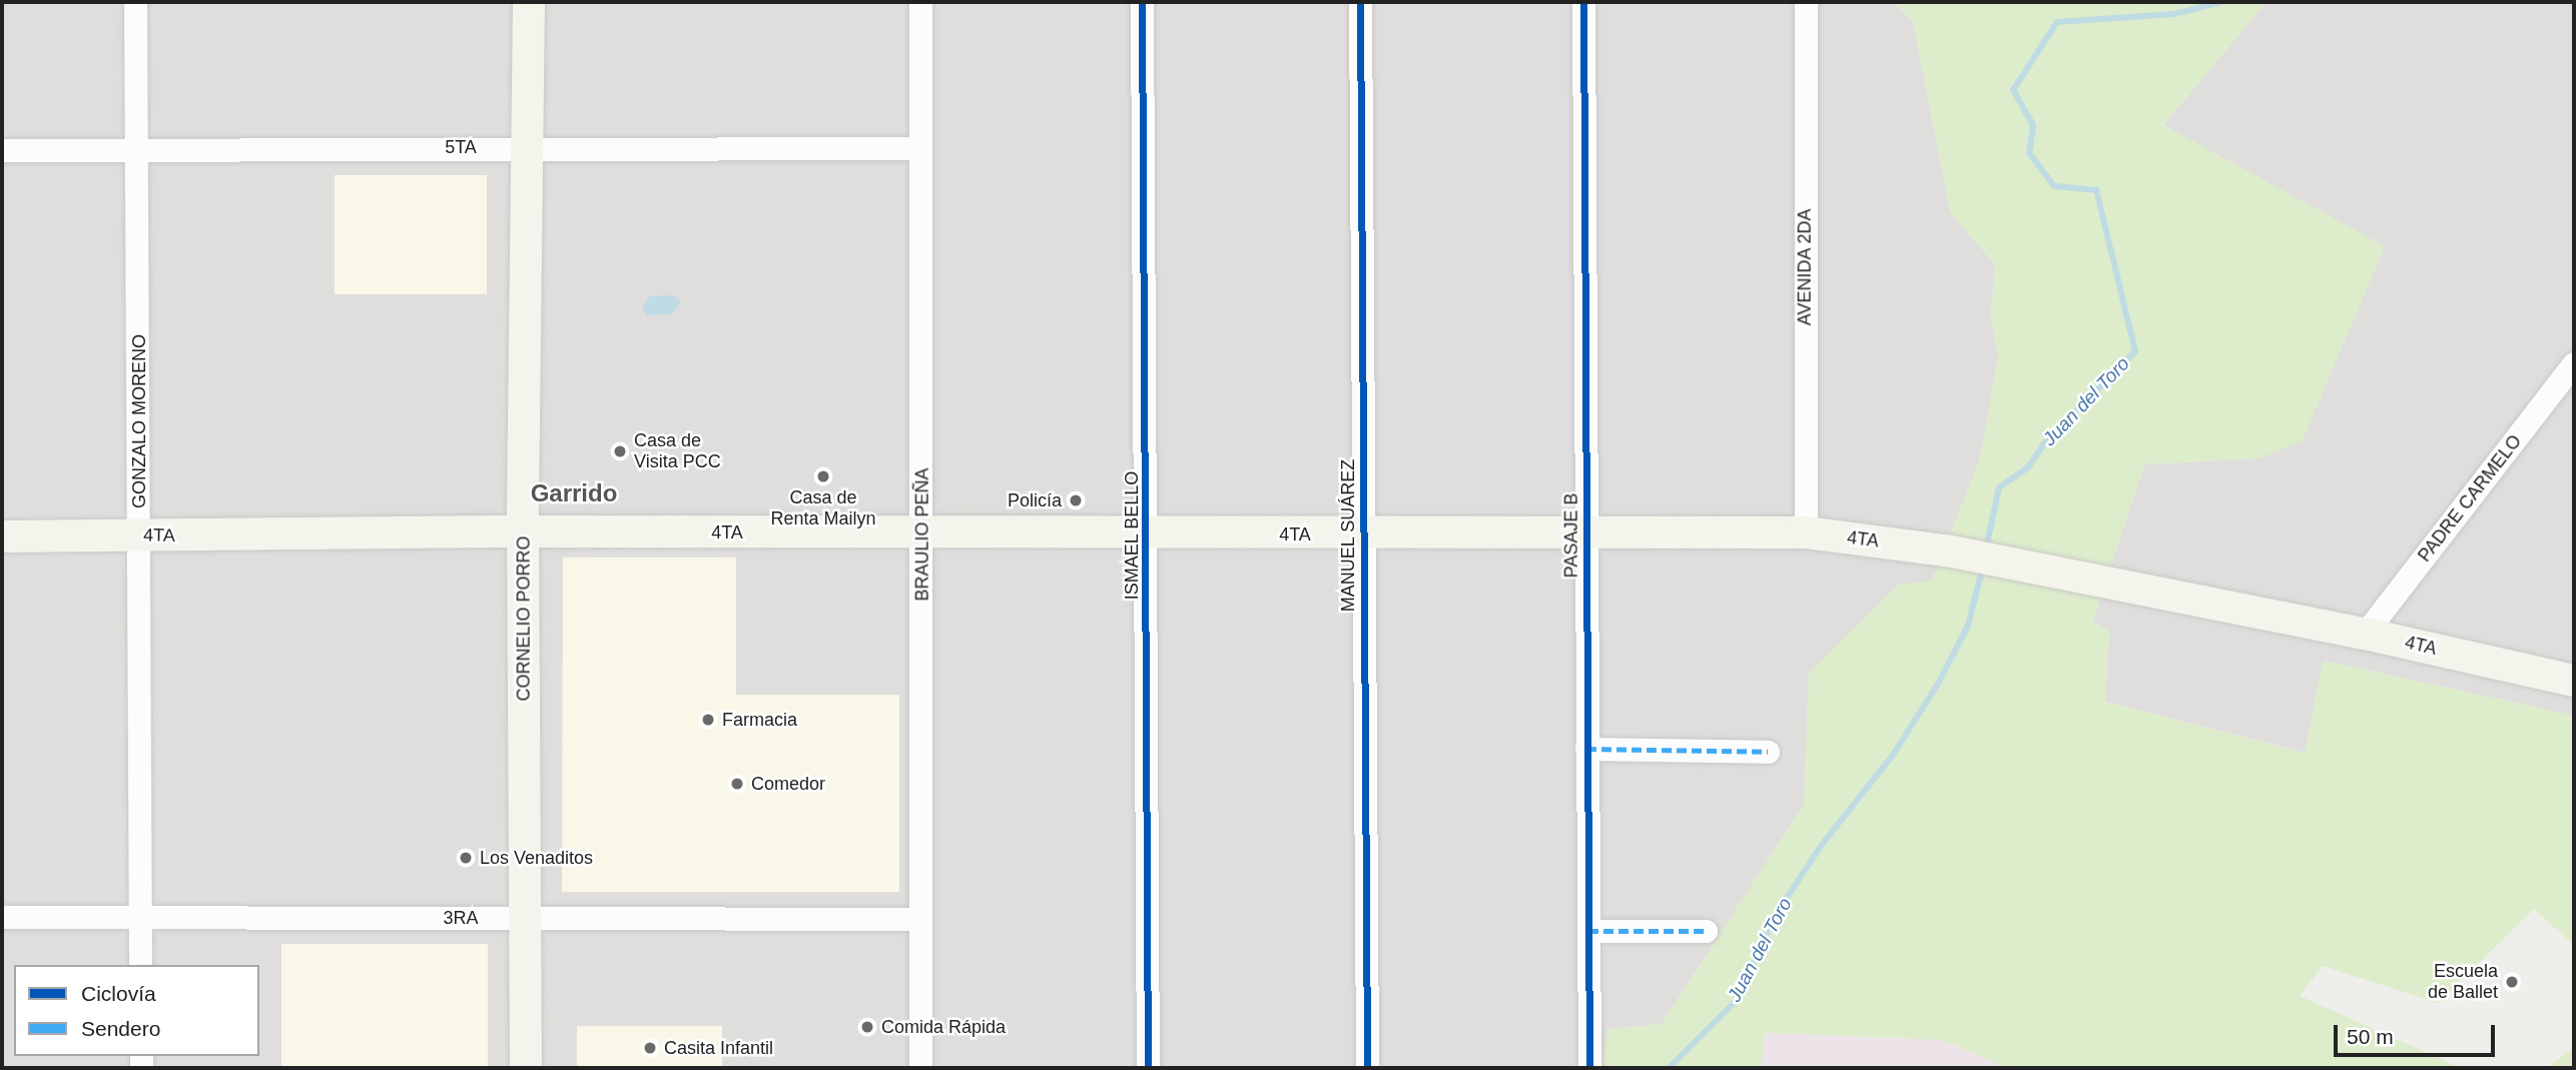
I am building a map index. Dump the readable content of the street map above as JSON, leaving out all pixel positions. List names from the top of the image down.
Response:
{
  "streets": {
    "main road": ["4TA", "CORNELIO PORRO"],
    "street": [
      "5TA",
      "AVENIDA 2DA",
      "GONZALO MORENO",
      "PADRE CARMELO",
      "BRAULIO PEÑA",
      "ISMAEL BELLO",
      "MANUEL SUÁREZ",
      "PASAJE B",
      "3RA"
    ]
  },
  "crossings": [
    ["5TA", "GONZALO MORENO"],
    ["5TA", "BRAULIO PEÑA"],
    ["5TA", "CORNELIO PORRO"],
    ["AVENIDA 2DA", "4TA"],
    ["GONZALO MORENO", "4TA"],
    ["GONZALO MORENO", "3RA"],
    ["PADRE CARMELO", "4TA"],
    ["4TA", "BRAULIO PEÑA"],
    ["4TA", "ISMAEL BELLO"],
    ["4TA", "MANUEL SUÁREZ"],
    ["4TA", "PASAJE B"],
    ["4TA", "CORNELIO PORRO"],
    ["BRAULIO PEÑA", "3RA"],
    ["CORNELIO PORRO", "3RA"]
  ],
  "districts": ["Garrido"],
  "water": ["Juan del Toro"],
  "places": [
    "Casa de Visita PCC",
    "Casa de Renta Mailyn",
    "Policía",
    "Farmacia",
    "Comedor",
    "Los Venaditos",
    "Escuela de Ballet",
    "Comida Rápida",
    "Casita Infantil"
  ],
  "legend": ["Ciclovía", "Sendero"],
  "scale_bar": "50 m"
}
